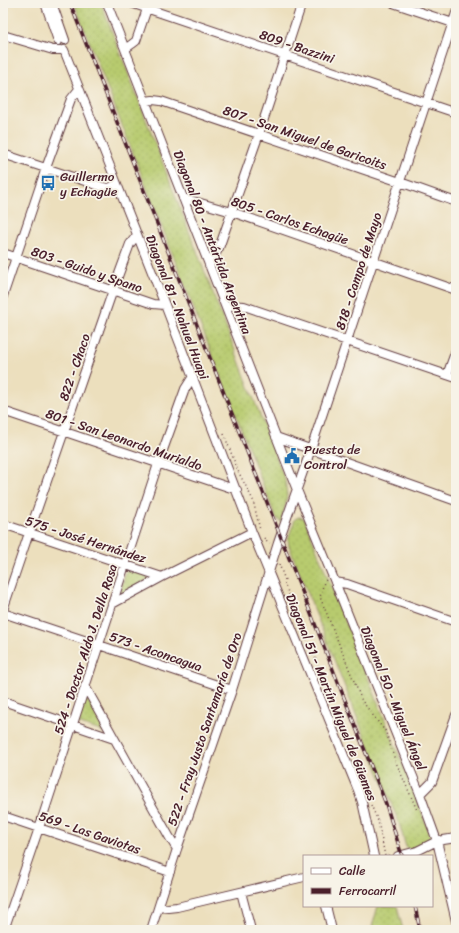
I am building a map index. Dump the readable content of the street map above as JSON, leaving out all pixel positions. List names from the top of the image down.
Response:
{
  "streets": {
    "street": [
      "809 - Bazzini",
      "807 - San Miguel de Garicoits",
      "805 - Carlos Echagüe",
      "Diagonal 80 - Antártida Argentina",
      "803 - Guido y Spano",
      "818 - Campo de Mayo",
      "Diagonal 81 - Nahuel Huapi",
      "822 - Chaco",
      "801 - San Leonardo Murialdo",
      "575 - José Hernández",
      "524 - Doctor Aldo J. Della Rosa",
      "573 - Aconcagua",
      "Diagonal 51 - Martín Miguel de Güemes",
      "Diagonal 50 - Miguel Ángel",
      "522 - Fray Justo Santamaría de Oro",
      "569 - Las Gaviotas"
    ]
  },
  "crossings": [
    ["809 - Bazzini", "818 - Campo de Mayo"],
    ["807 - San Miguel de Garicoits", "Diagonal 80 - Antártida Argentina"],
    ["807 - San Miguel de Garicoits", "818 - Campo de Mayo"],
    ["805 - Carlos Echagüe", "Diagonal 80 - Antártida Argentina"],
    ["805 - Carlos Echagüe", "818 - Campo de Mayo"],
    ["Diagonal 80 - Antártida Argentina", "818 - Campo de Mayo"],
    ["Diagonal 80 - Antártida Argentina", "Diagonal 50 - Miguel Ángel"],
    ["803 - Guido y Spano", "Diagonal 81 - Nahuel Huapi"],
    ["803 - Guido y Spano", "822 - Chaco"],
    ["818 - Campo de Mayo", "Diagonal 50 - Miguel Ángel"],
    ["818 - Campo de Mayo", "522 - Fray Justo Santamaría de Oro"],
    ["Diagonal 81 - Nahuel Huapi", "822 - Chaco"],
    ["Diagonal 81 - Nahuel Huapi", "801 - San Leonardo Murialdo"],
    ["Diagonal 81 - Nahuel Huapi", "575 - José Hernández"],
    ["Diagonal 81 - Nahuel Huapi", "524 - Doctor Aldo J. Della Rosa"],
    ["Diagonal 81 - Nahuel Huapi", "Diagonal 51 - Martín Miguel de Güemes"],
    ["Diagonal 81 - Nahuel Huapi", "522 - Fray Justo Santamaría de Oro"],
    ["822 - Chaco", "801 - San Leonardo Murialdo"],
    ["822 - Chaco", "575 - José Hernández"],
    ["801 - San Leonardo Murialdo", "524 - Doctor Aldo J. Della Rosa"],
    ["575 - José Hernández", "524 - Doctor Aldo J. Della Rosa"],
    ["524 - Doctor Aldo J. Della Rosa", "573 - Aconcagua"],
    ["524 - Doctor Aldo J. Della Rosa", "569 - Las Gaviotas"],
    ["573 - Aconcagua", "522 - Fray Justo Santamaría de Oro"],
    ["Diagonal 51 - Martín Miguel de Güemes", "522 - Fray Justo Santamaría de Oro"],
    ["522 - Fray Justo Santamaría de Oro", "569 - Las Gaviotas"]
  ],
  "places": {
    "bus stop": ["Guillermo y Echagüe"],
    "public building": ["Puesto de Control"]
  },
  "legend": ["Calle", "Ferrocarril"]
}
